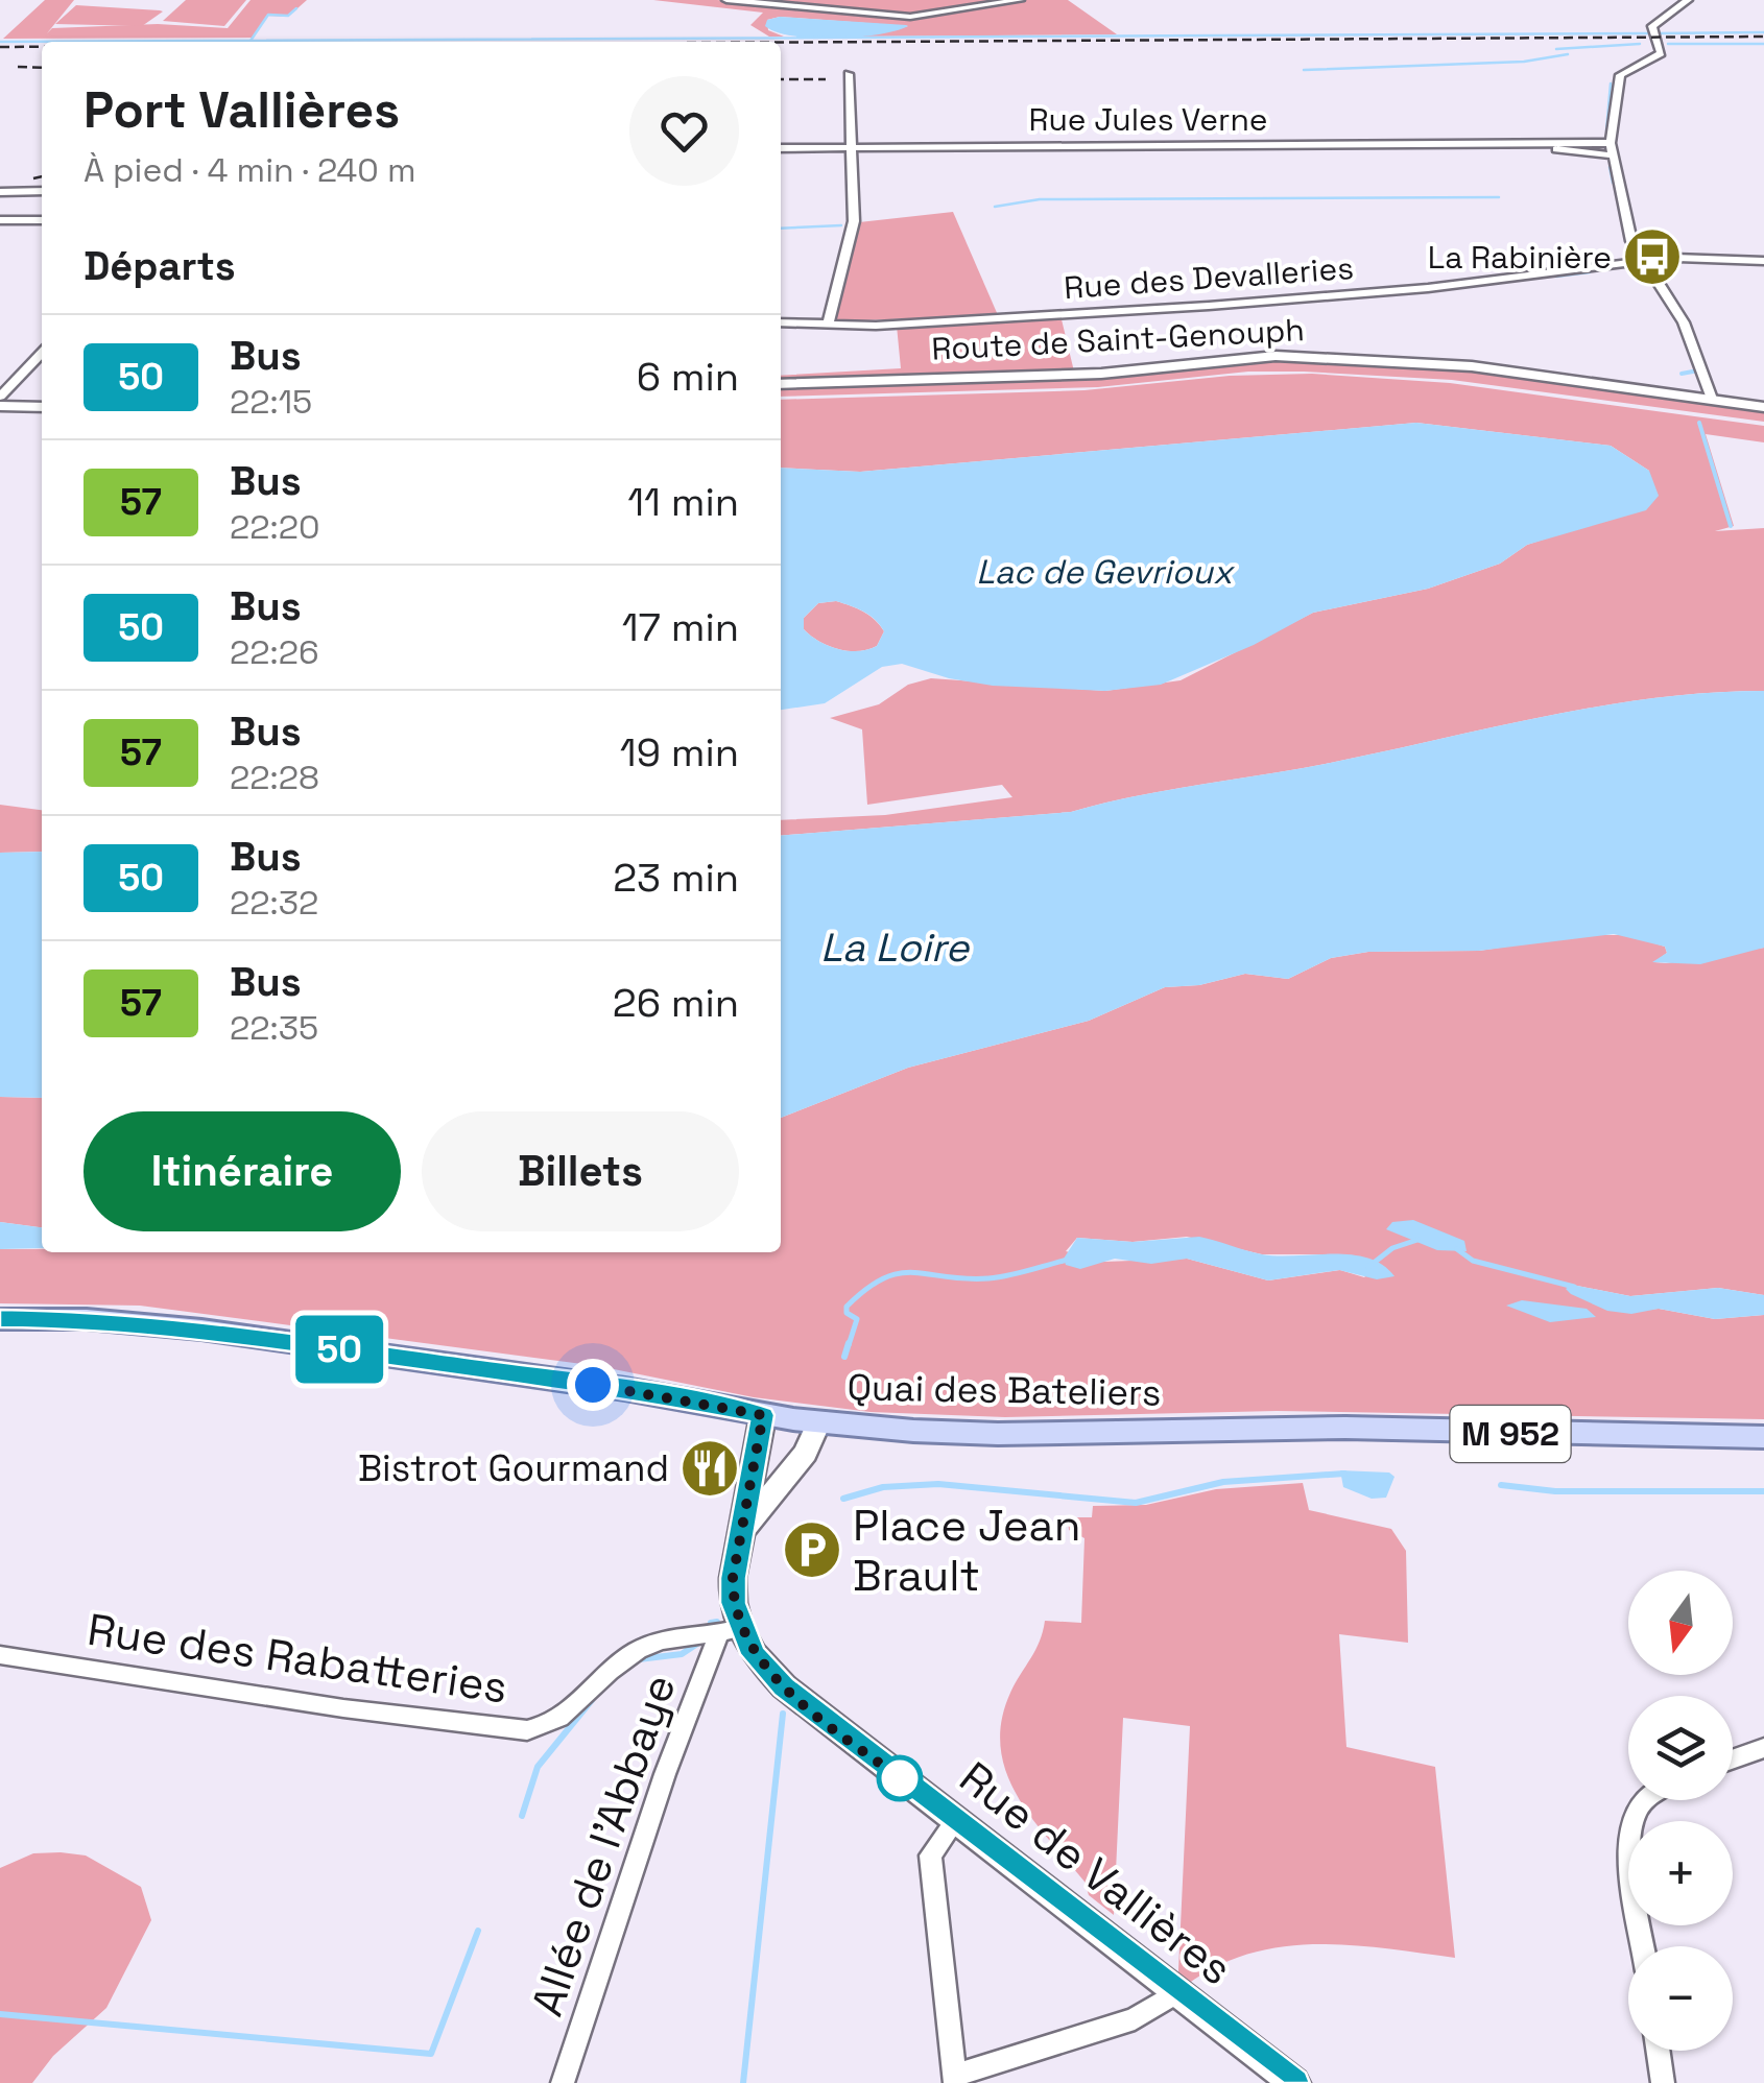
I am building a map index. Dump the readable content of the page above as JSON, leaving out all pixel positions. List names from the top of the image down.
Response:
{
  "streets": {
    "main road": ["Quai des Bateliers", "M 952"],
    "street": [
      "Rue Jules Verne",
      "Rue des Devalleries",
      "Route de Saint-Genouph",
      "Rue des Rabatteries",
      "Allée de l'Abbaye",
      "Rue de Vallières"
    ]
  },
  "crossings": [
    ["Quai des Bateliers", "Rue de Vallières"],
    ["Rue des Rabatteries", "Allée de l'Abbaye"],
    ["Rue des Rabatteries", "Rue de Vallières"],
    ["Allée de l'Abbaye", "Rue de Vallières"]
  ],
  "water": ["Lac de Gevrioux", "La Loire"],
  "places": {
    "bus stop": ["La Rabinière"],
    "restaurant": ["Bistrot Gourmand"],
    "parking": ["Place Jean Brault"]
  },
  "lines": ["bus line 50"],
  "north": "bottom",
  "page": {
    "on_map": "50",
    "heading": [
      ["Port Vallières", "À pied · 4 min · 240 m"],
      "Départs"
    ],
    "list": [
      {
        "mark": "50",
        "name": "Bus",
        "note": "22:15",
        "value": "6 min"
      },
      {
        "mark": "57",
        "name": "Bus",
        "note": "22:20",
        "value": "11 min"
      },
      {
        "mark": "50",
        "name": "Bus",
        "note": "22:26",
        "value": "17 min"
      },
      {
        "mark": "57",
        "name": "Bus",
        "note": "22:28",
        "value": "19 min"
      },
      {
        "mark": "50",
        "name": "Bus",
        "note": "22:32",
        "value": "23 min"
      },
      {
        "mark": "57",
        "name": "Bus",
        "note": "22:35",
        "value": "26 min"
      }
    ],
    "buttons": ["Itinéraire", "Billets"],
    "map_buttons": ["+", "−"]
  }
}
